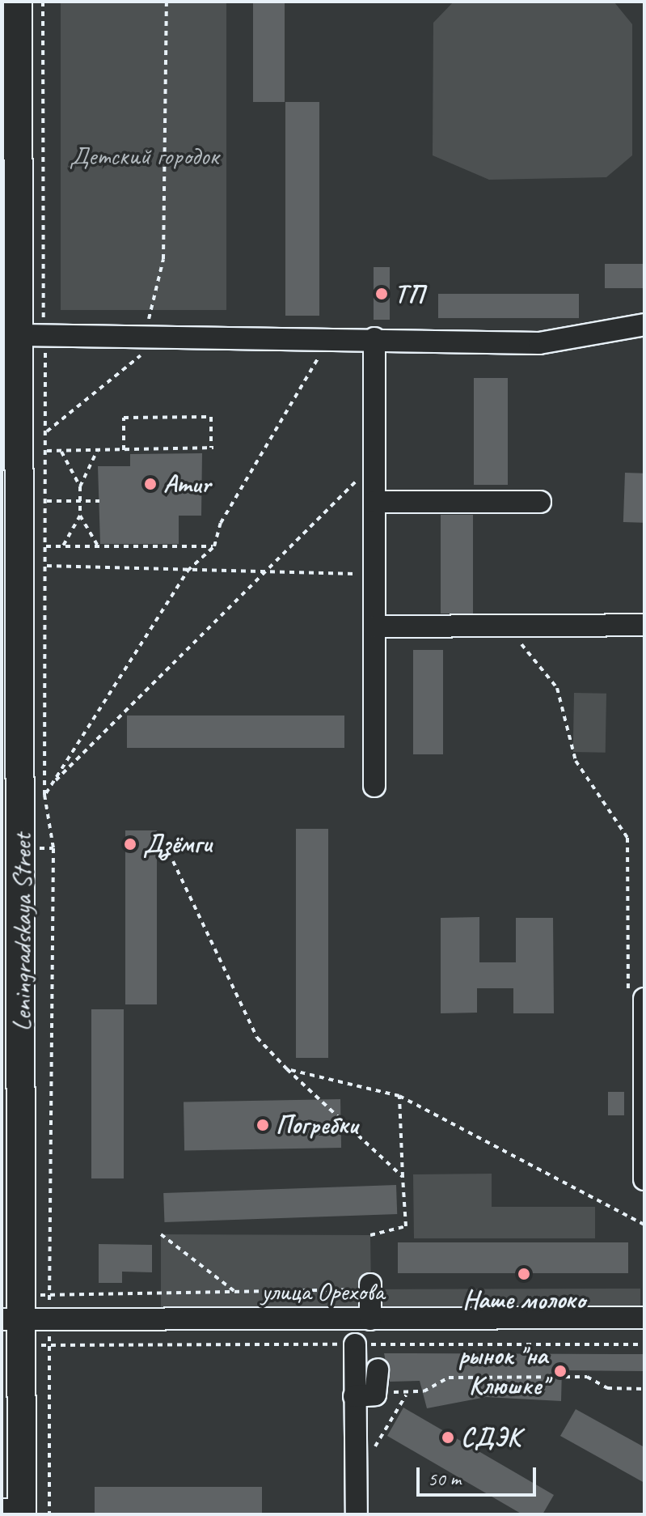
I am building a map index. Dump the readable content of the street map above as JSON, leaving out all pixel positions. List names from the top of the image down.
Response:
{
  "streets": {
    "main road": ["Leningradskaya Street"],
    "street": ["улица Орехова"]
  },
  "crossings": [
    ["Leningradskaya Street", "улица Орехова"]
  ],
  "parks": ["Детский городок"],
  "places": [
    "ТП",
    "Amur",
    "Дзёмги",
    "Погребки",
    "Наше молоко",
    "рынок \"на Клюшке\"",
    "СДЭК"
  ],
  "scale_bar": "50 m"
}
